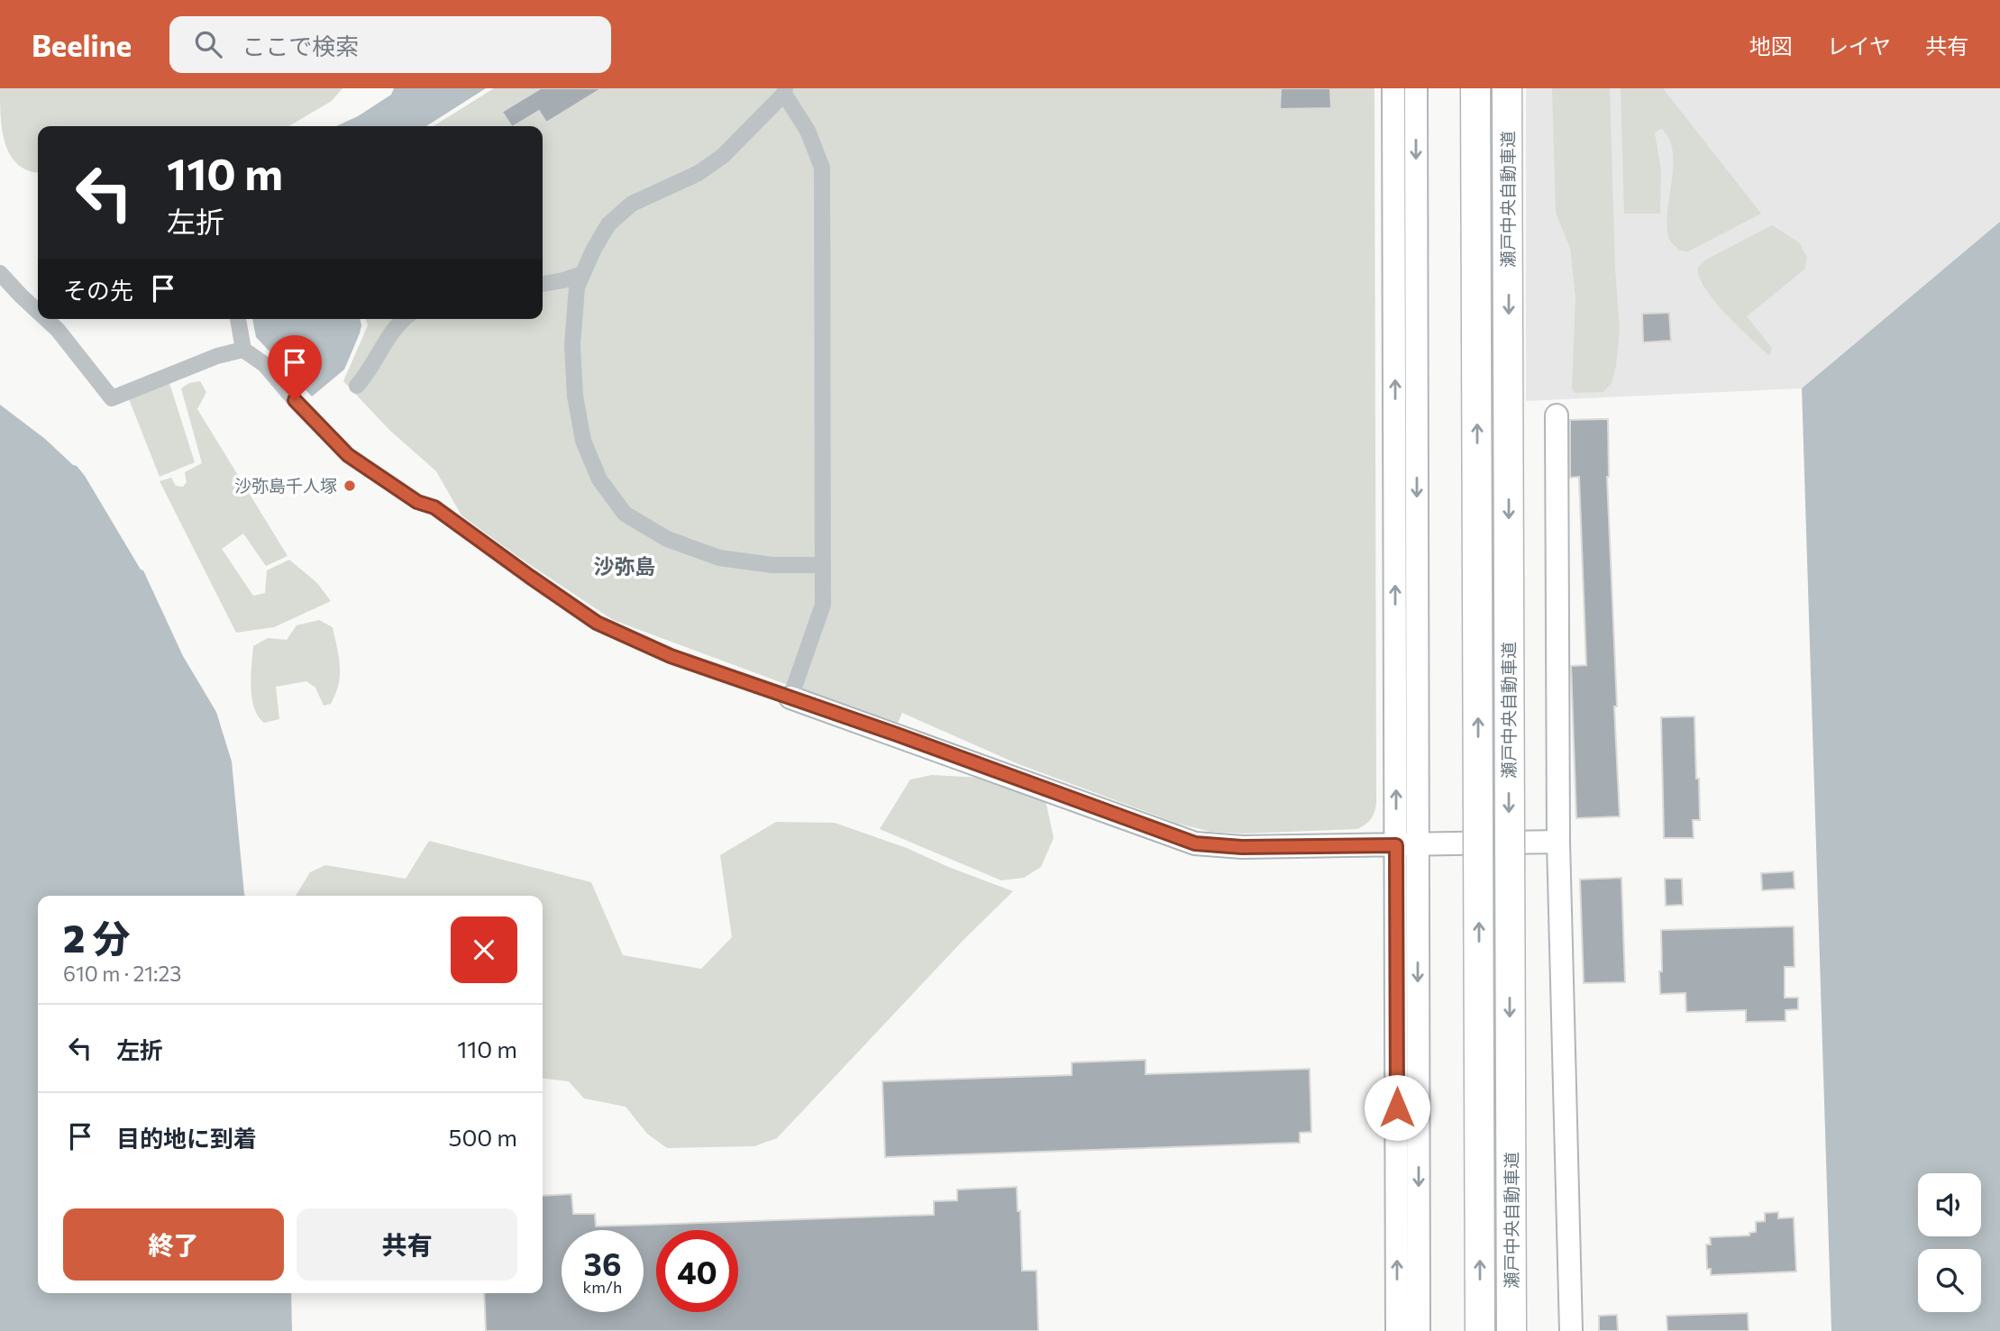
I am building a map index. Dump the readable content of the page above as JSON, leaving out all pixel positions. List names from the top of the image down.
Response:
{
  "streets": {
    "highway": ["瀬戸中央自動車道"]
  },
  "districts": ["沙弥島"],
  "places": ["沙弥島千人塚"],
  "page": {
    "header": "Beeline",
    "search": "ここで検索",
    "nav": ["地図", "レイヤ", "共有"],
    "turn": ["110 m", "左折"],
    "then": "その先",
    "heading": ["2 分", "610 m · 21:23"],
    "list": [
      {
        "name": "左折",
        "value": "110 m"
      },
      {
        "name": "目的地に到着",
        "value": "500 m"
      }
    ],
    "buttons": ["終了", "共有"],
    "speed": "36 km/h",
    "limit": "40"
  }
}
